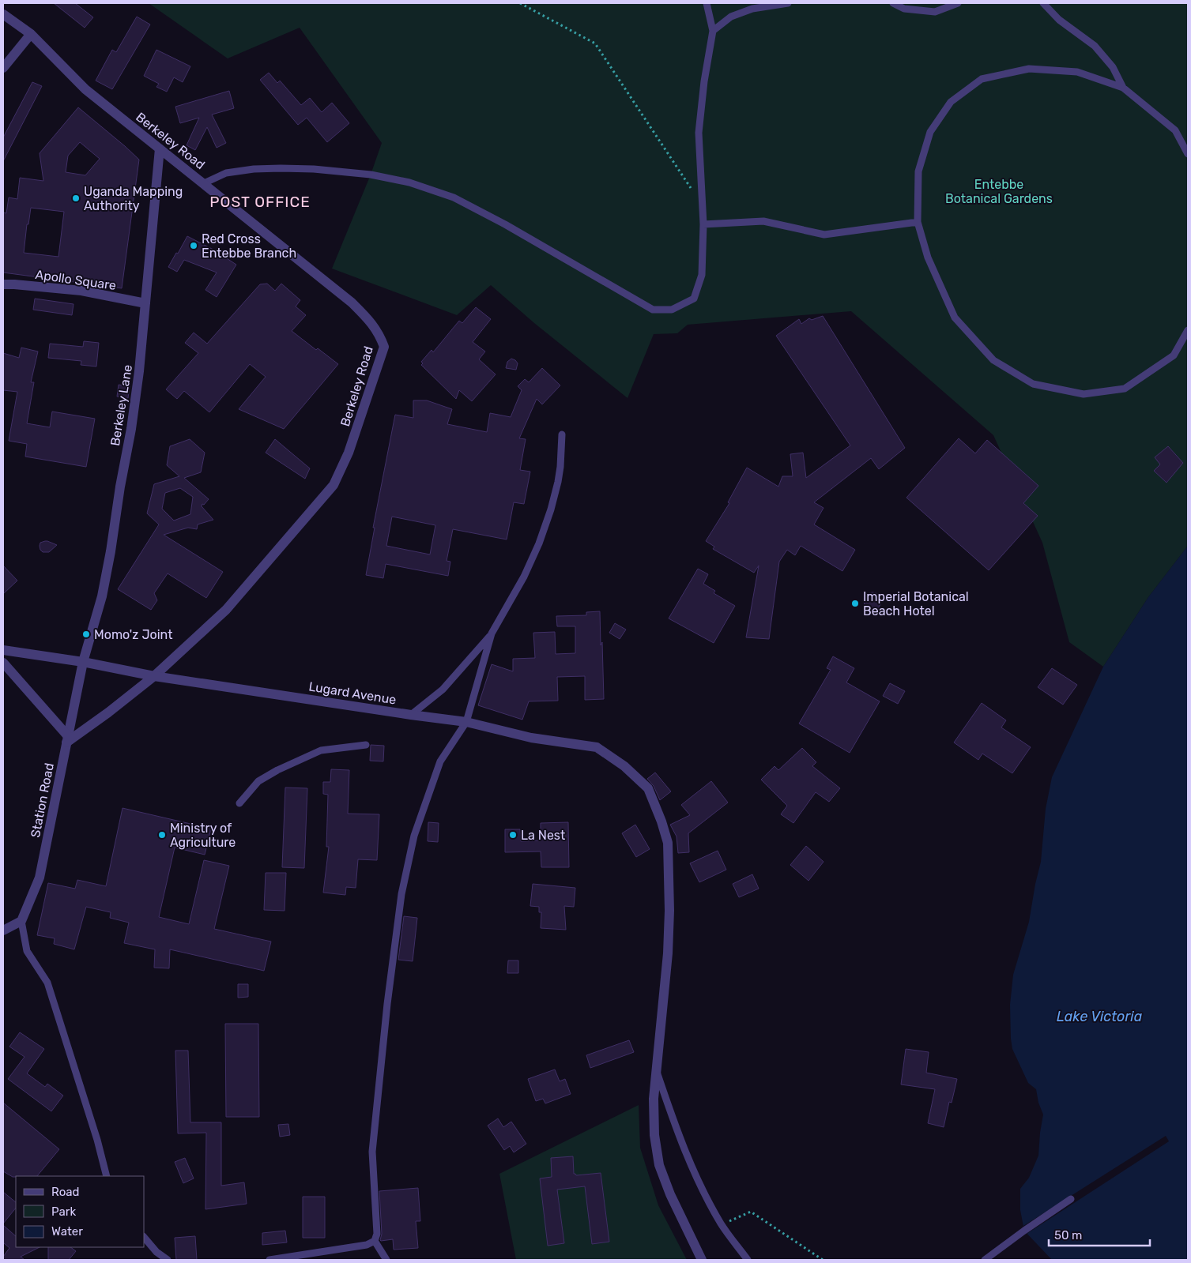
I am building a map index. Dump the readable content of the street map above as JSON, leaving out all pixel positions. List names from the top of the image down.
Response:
{
  "streets": {
    "street": [
      "Berkeley Road",
      "Apollo Square",
      "Berkeley Lane",
      "Lugard Avenue",
      "Station Road"
    ]
  },
  "crossings": [
    ["Berkeley Road", "Berkeley Lane"],
    ["Berkeley Road", "Lugard Avenue"],
    ["Berkeley Road", "Station Road"],
    ["Apollo Square", "Berkeley Lane"],
    ["Berkeley Lane", "Lugard Avenue"],
    ["Berkeley Lane", "Station Road"],
    ["Lugard Avenue", "Station Road"]
  ],
  "districts": ["POST OFFICE"],
  "water": ["Lake Victoria"],
  "parks": ["Entebbe Botanical Gardens"],
  "places": [
    "Uganda Mapping Authority",
    "Red Cross Entebbe Branch",
    "Imperial Botanical Beach Hotel",
    "Momo'z Joint",
    "Ministry of Agriculture",
    "La Nest"
  ],
  "legend": ["Road", "Park", "Water"],
  "scale_bar": "50 m"
}
